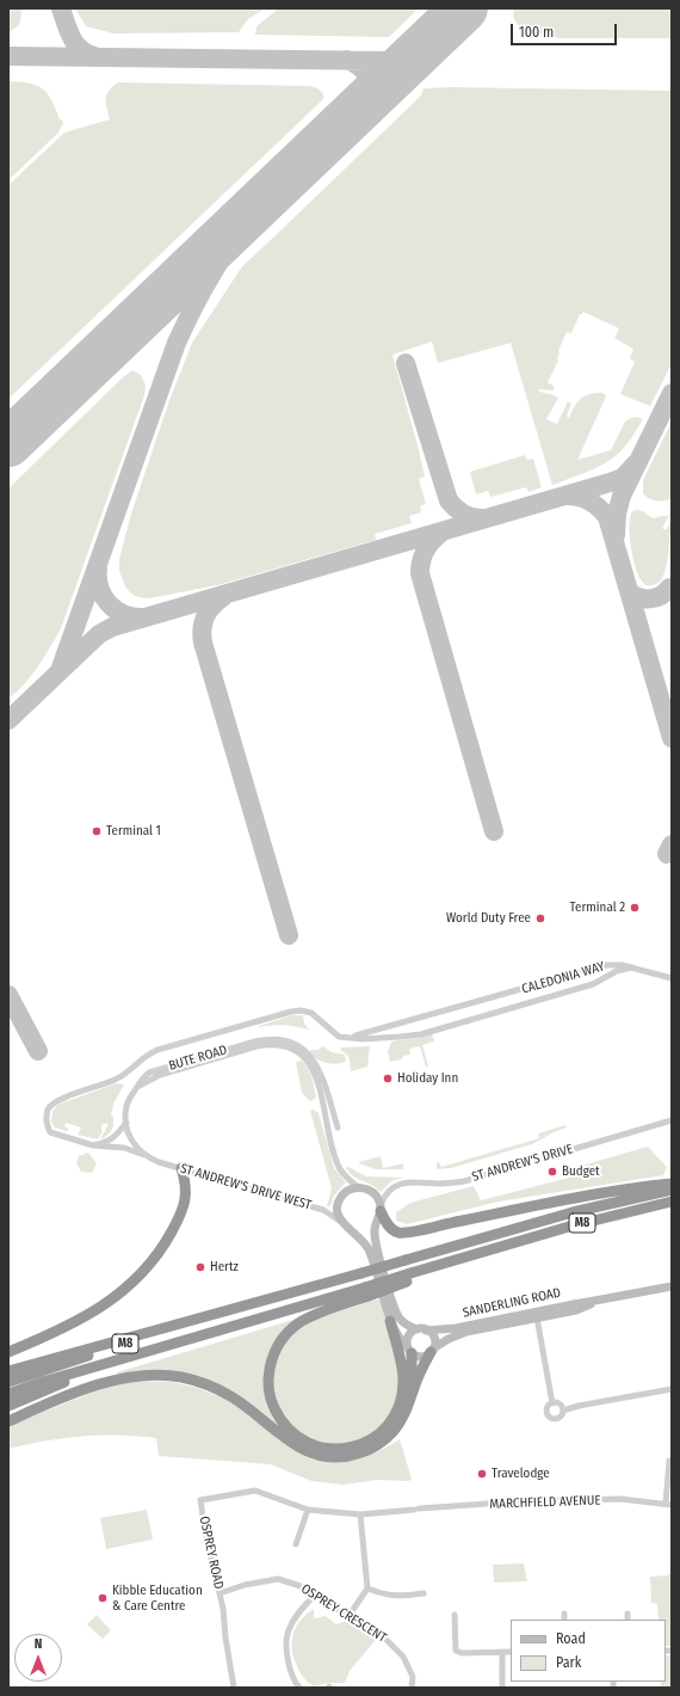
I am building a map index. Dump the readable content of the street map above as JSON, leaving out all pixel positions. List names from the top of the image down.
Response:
{
  "streets": {
    "highway": ["M8"],
    "street": [
      "CALEDONIA WAY",
      "BUTE ROAD",
      "ST ANDREW'S DRIVE",
      "ST ANDREW'S DRIVE WEST",
      "SANDERLING ROAD",
      "MARCHFIELD AVENUE",
      "OSPREY ROAD",
      "OSPREY CRESCENT"
    ]
  },
  "crossings": [
    ["CALEDONIA WAY", "ST ANDREW'S DRIVE WEST"],
    ["BUTE ROAD", "ST ANDREW'S DRIVE WEST"],
    ["MARCHFIELD AVENUE", "OSPREY ROAD"],
    ["OSPREY ROAD", "OSPREY CRESCENT"]
  ],
  "places": [
    "Terminal 1",
    "Terminal 2",
    "World Duty Free",
    "Holiday Inn",
    "Budget",
    "Hertz",
    "Travelodge",
    "Kibble Education & Care Centre"
  ],
  "legend": ["Road", "Park"],
  "scale_bar": "100 m",
  "north": "top"
}
